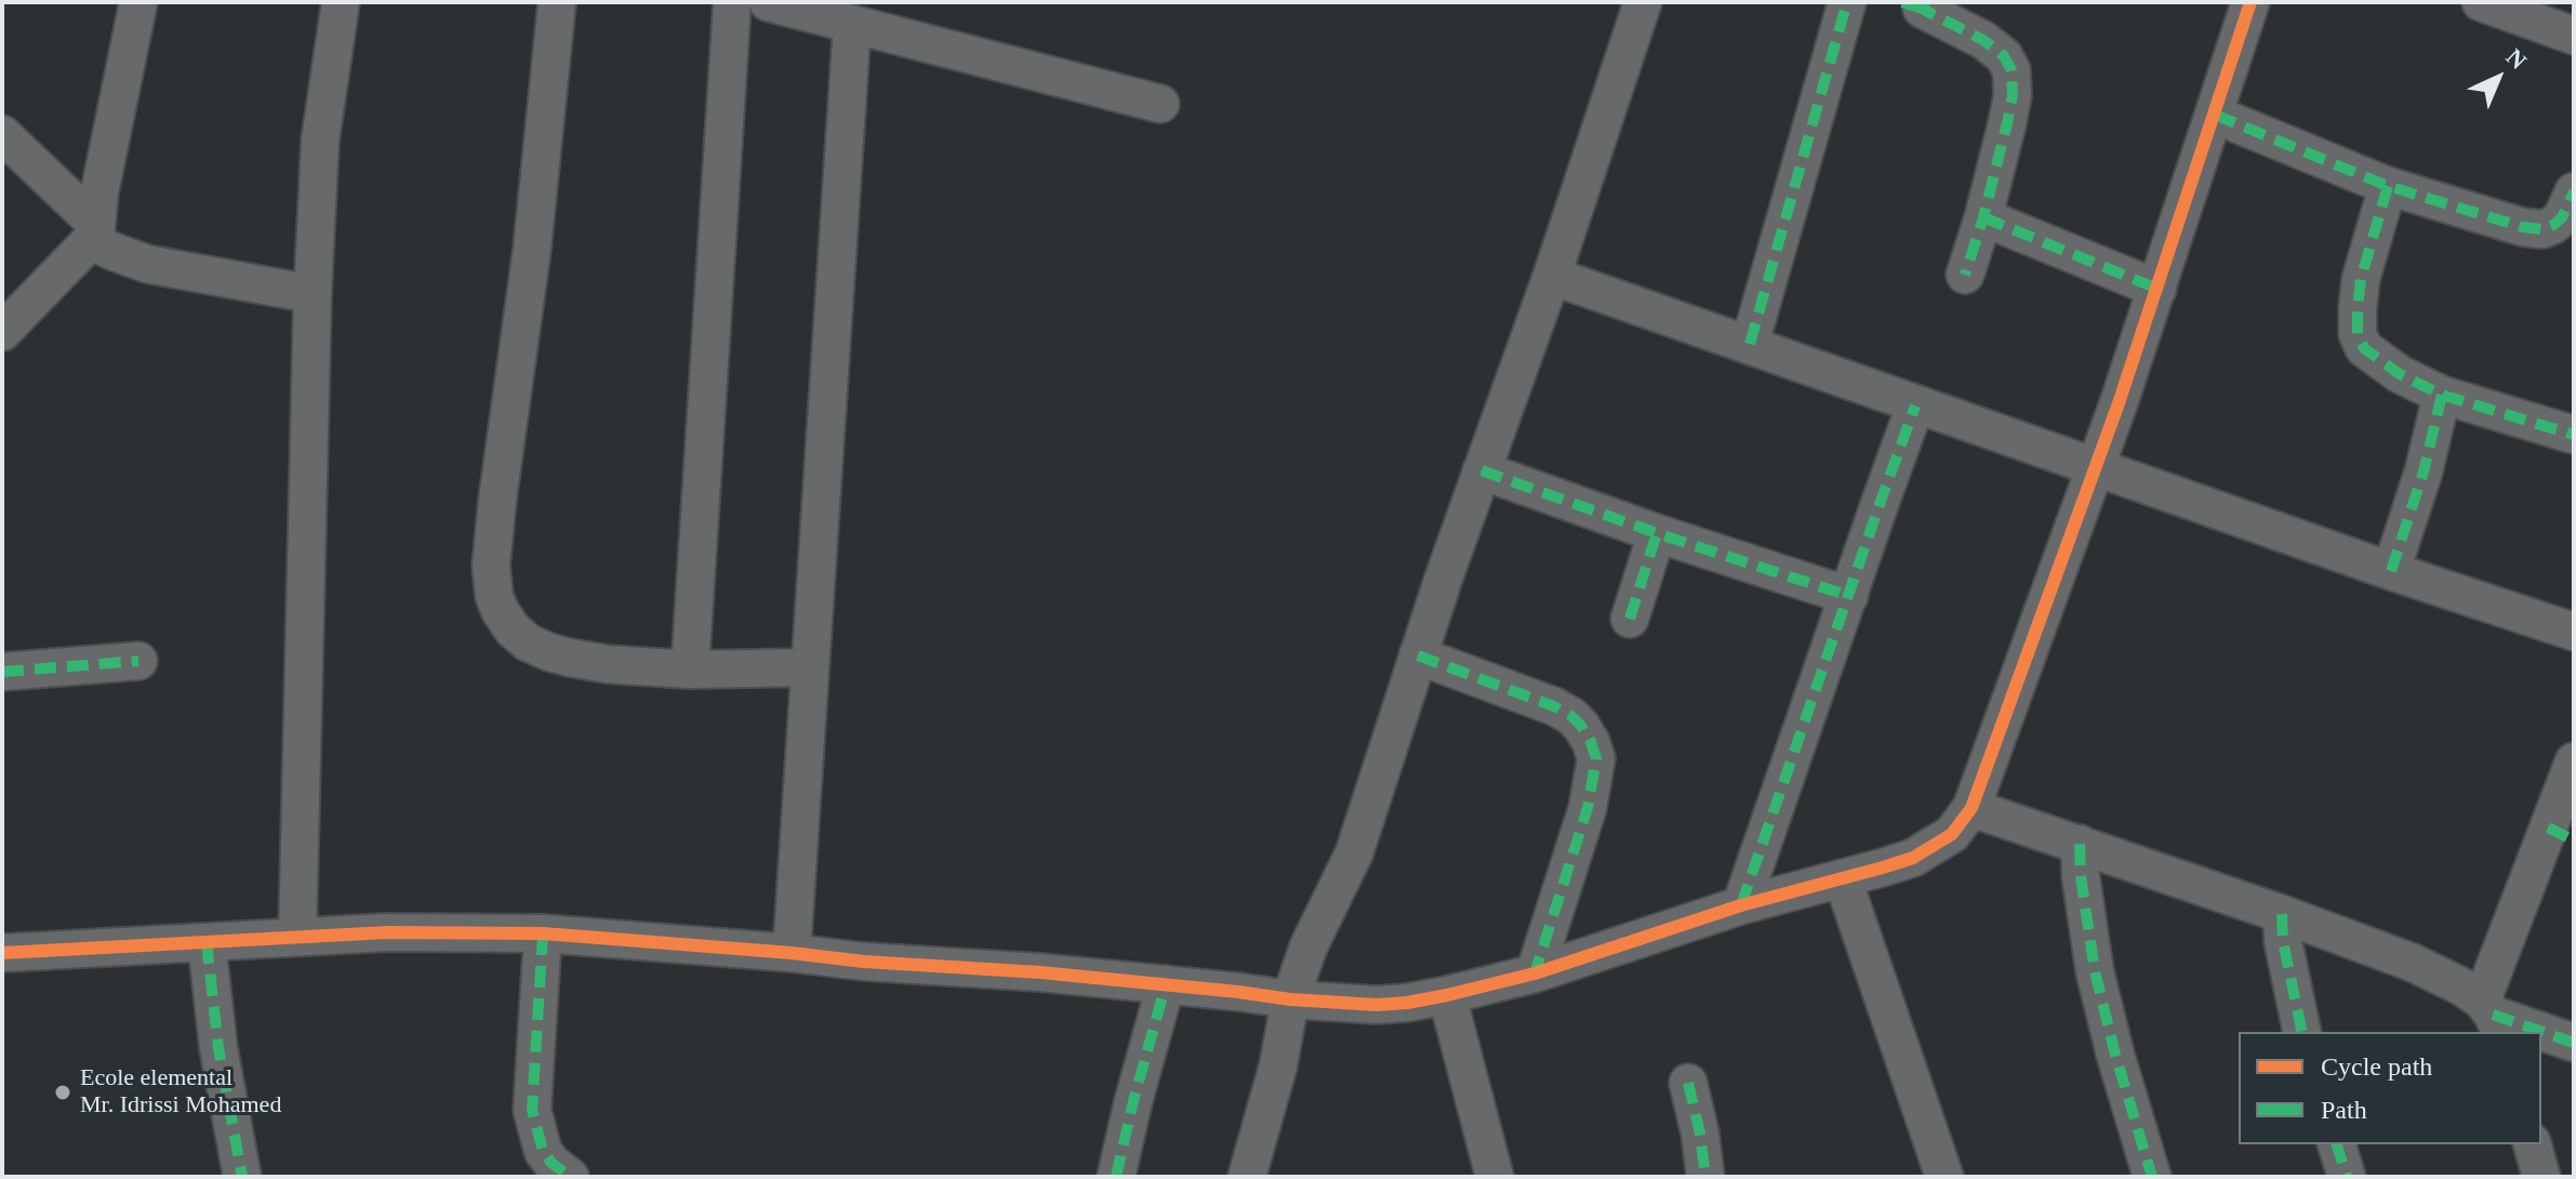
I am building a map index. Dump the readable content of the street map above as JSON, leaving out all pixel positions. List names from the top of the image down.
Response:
{
  "places": ["Ecole elemental Mr. Idrissi Mohamed"],
  "legend": ["Cycle path", "Path"],
  "north": "top right"
}
